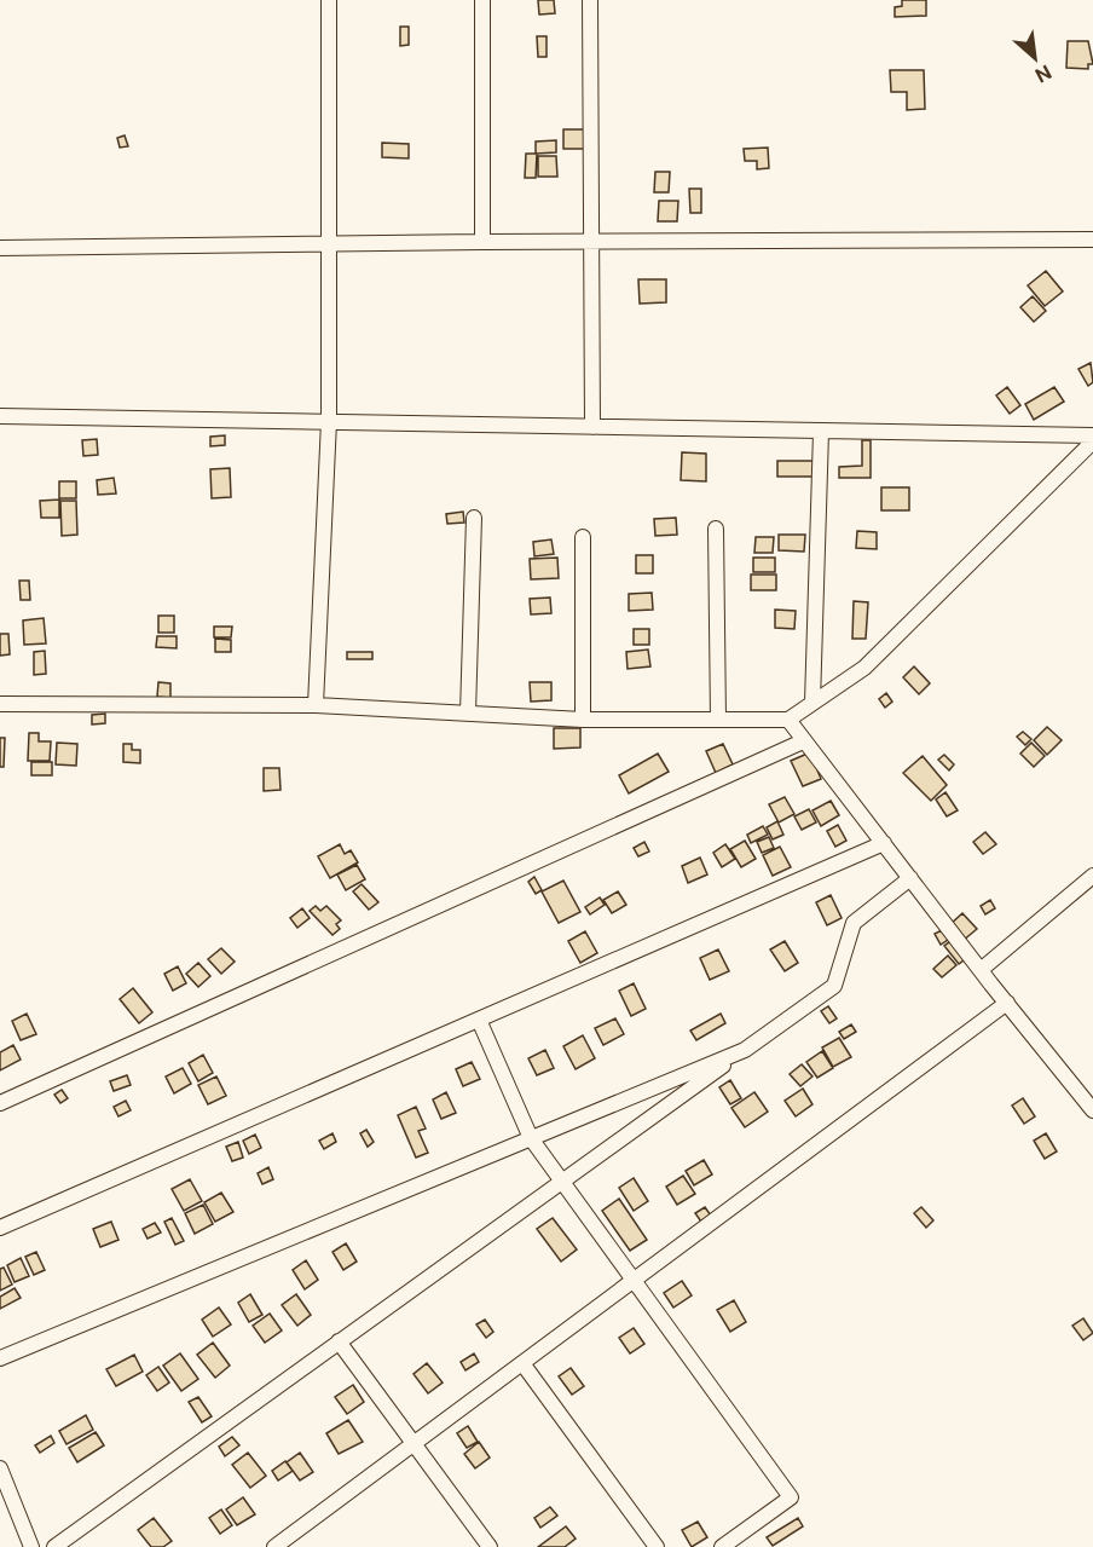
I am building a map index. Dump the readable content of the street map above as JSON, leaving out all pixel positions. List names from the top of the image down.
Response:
{
  "north": "bottom right"
}
